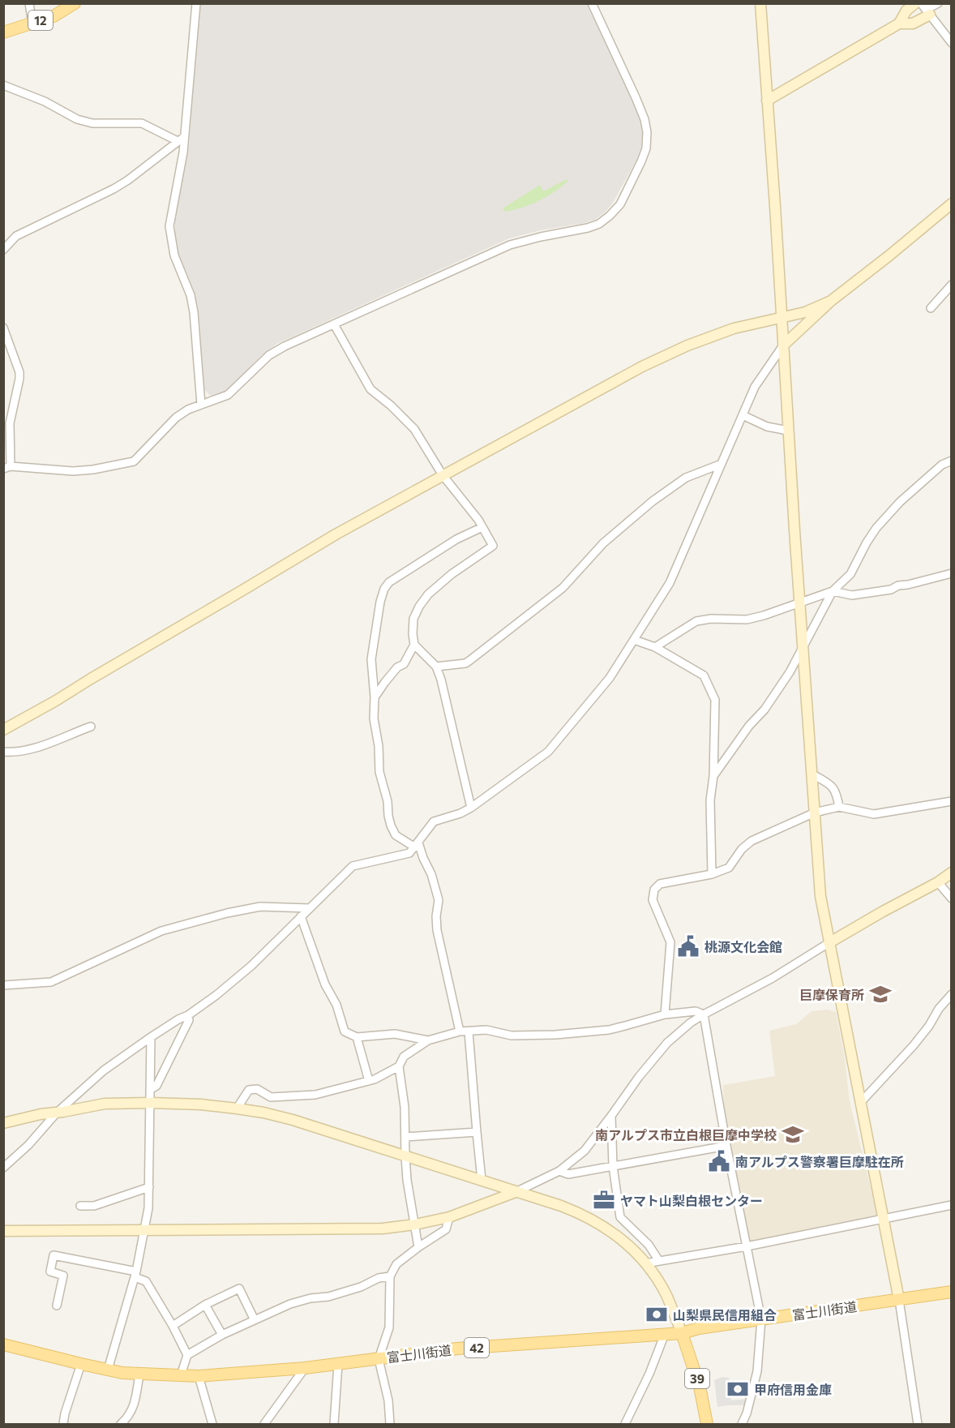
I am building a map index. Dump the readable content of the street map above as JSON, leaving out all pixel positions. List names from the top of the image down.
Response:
{
  "streets": {
    "main road": [
      "12",
      "富士川街道",
      "42",
      "39"
    ]
  },
  "crossings": [
    ["富士川街道", "39"]
  ],
  "places": {
    "public building": ["桃源文化会館", "南アルプス警察署巨摩駐在所"],
    "school or university": ["巨摩保育所", "南アルプス市立白根巨摩中学校"],
    "office": ["ヤマト山梨白根センター"],
    "bank": ["山梨県民信用組合", "甲府信用金庫"]
  }
}
